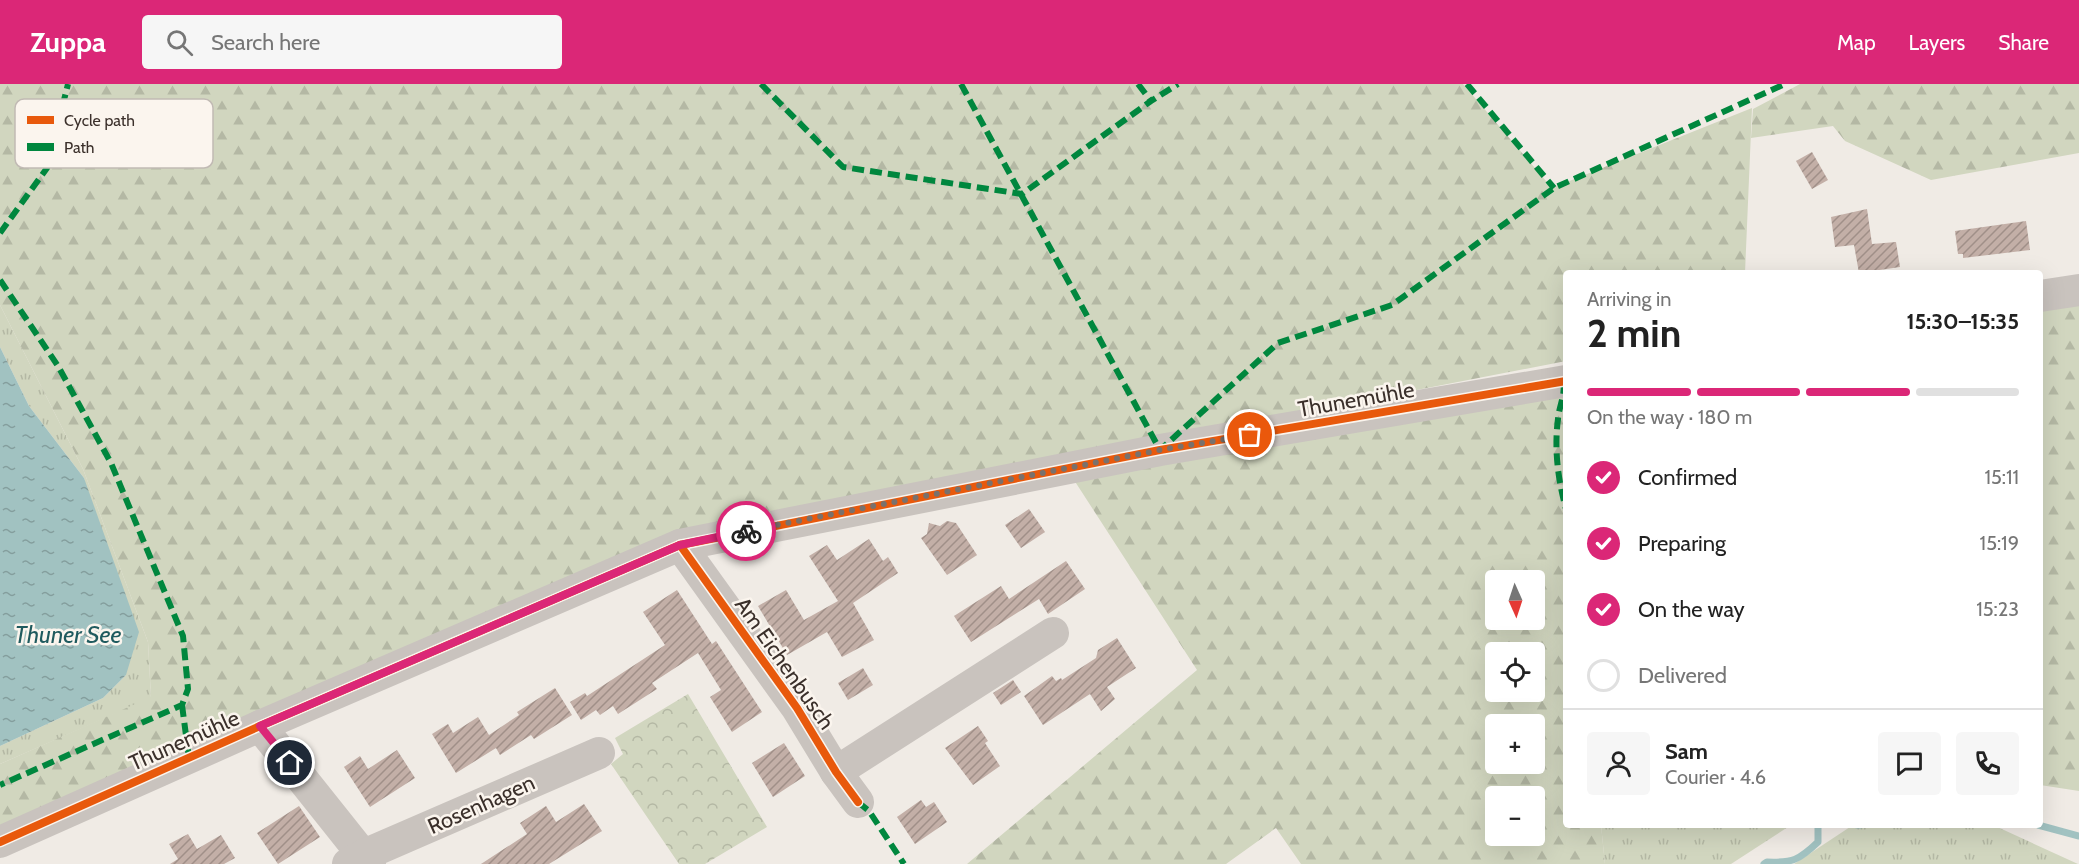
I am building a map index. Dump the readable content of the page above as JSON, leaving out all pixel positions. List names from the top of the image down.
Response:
{
  "streets": {
    "street": ["Thunemühle", "Am Eichenbusch", "Rosenhagen"]
  },
  "crossings": [
    ["Thunemühle", "Am Eichenbusch"],
    ["Thunemühle", "Rosenhagen"]
  ],
  "water": ["Thuner See"],
  "legend": ["Cycle path", "Path"],
  "north": "bottom",
  "page": {
    "header": "Zuppa",
    "search": "Search here",
    "nav": ["Map", "Layers", "Share"],
    "heading": ["2 min", "Arriving in", "15:30–15:35"],
    "panel": ["Sam", "Courier · 4.6"],
    "bar": "On the way · 180 m",
    "list": [
      ["Confirmed", "15:11"],
      ["Preparing", "15:19"],
      ["On the way", "15:23"],
      "Delivered"
    ],
    "map_buttons": ["+", "−"]
  }
}
